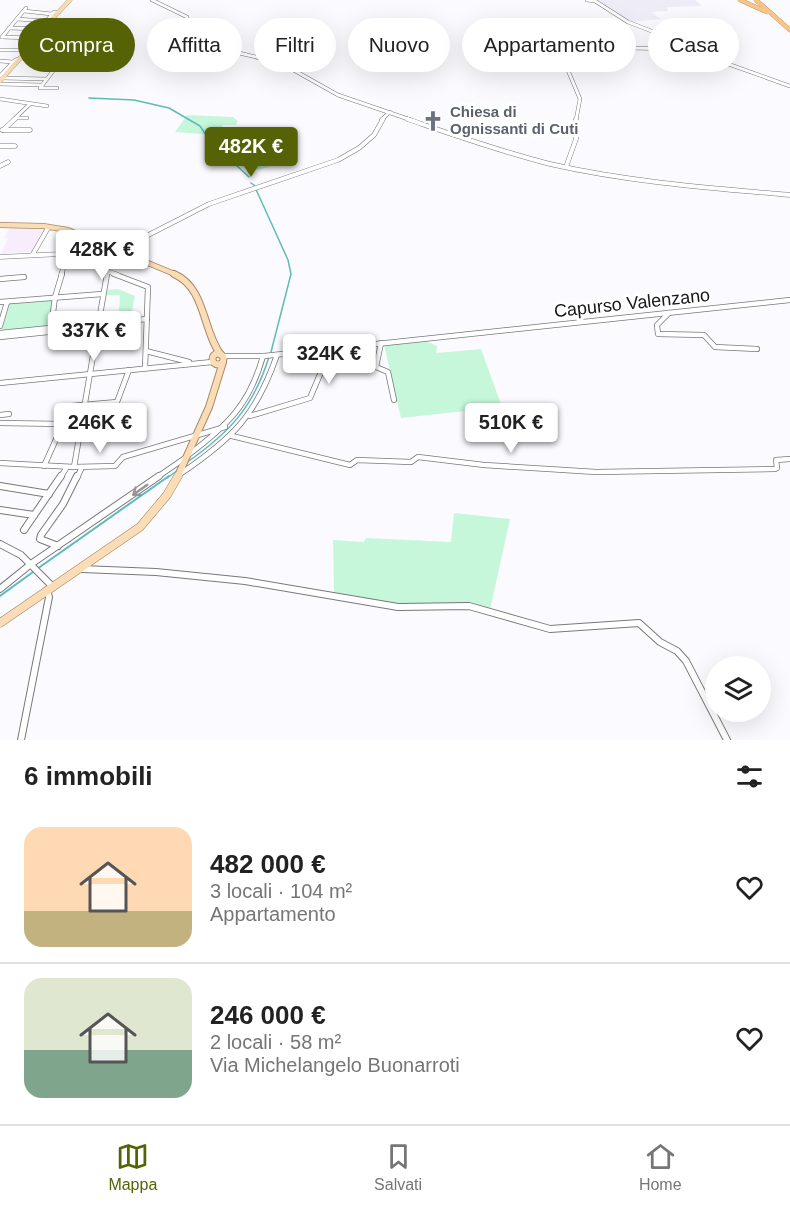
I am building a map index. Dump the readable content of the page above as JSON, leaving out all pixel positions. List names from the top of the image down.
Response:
{
  "streets": {
    "street": ["Capurso Valenzano"]
  },
  "places": {
    "church": ["Chiesa di Ognissanti di Cuti"]
  },
  "page": {
    "chip": [
      "Compra",
      "Affitta",
      "Filtri",
      "Nuovo",
      "Appartamento",
      "Casa"
    ],
    "price": [
      "482K €",
      "428K €",
      "337K €",
      "324K €",
      "246K €",
      "510K €"
    ],
    "heading": "6 immobili",
    "list": [
      {
        "name": "482 000 €",
        "note": "3 locali · 104 m² · Appartamento"
      },
      {
        "name": "246 000 €",
        "note": "2 locali · 58 m² · Via Michelangelo Buonarroti"
      }
    ],
    "tabs": ["Mappa", "Salvati", "Home"]
  }
}
